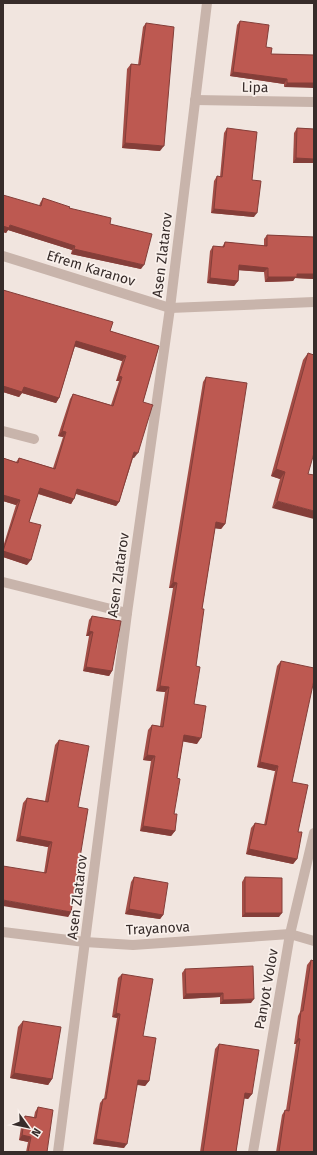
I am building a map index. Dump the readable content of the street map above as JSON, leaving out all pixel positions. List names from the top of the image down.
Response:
{
  "streets": {
    "street": [
      "Lipa",
      "Asen Zlatarov",
      "Efrem Karanov",
      "Trayanova",
      "Panyot Volov"
    ]
  },
  "crossings": [
    ["Lipa", "Asen Zlatarov"],
    ["Asen Zlatarov", "Efrem Karanov"],
    ["Asen Zlatarov", "Trayanova"],
    ["Trayanova", "Panyot Volov"]
  ],
  "north": "bottom right"
}
